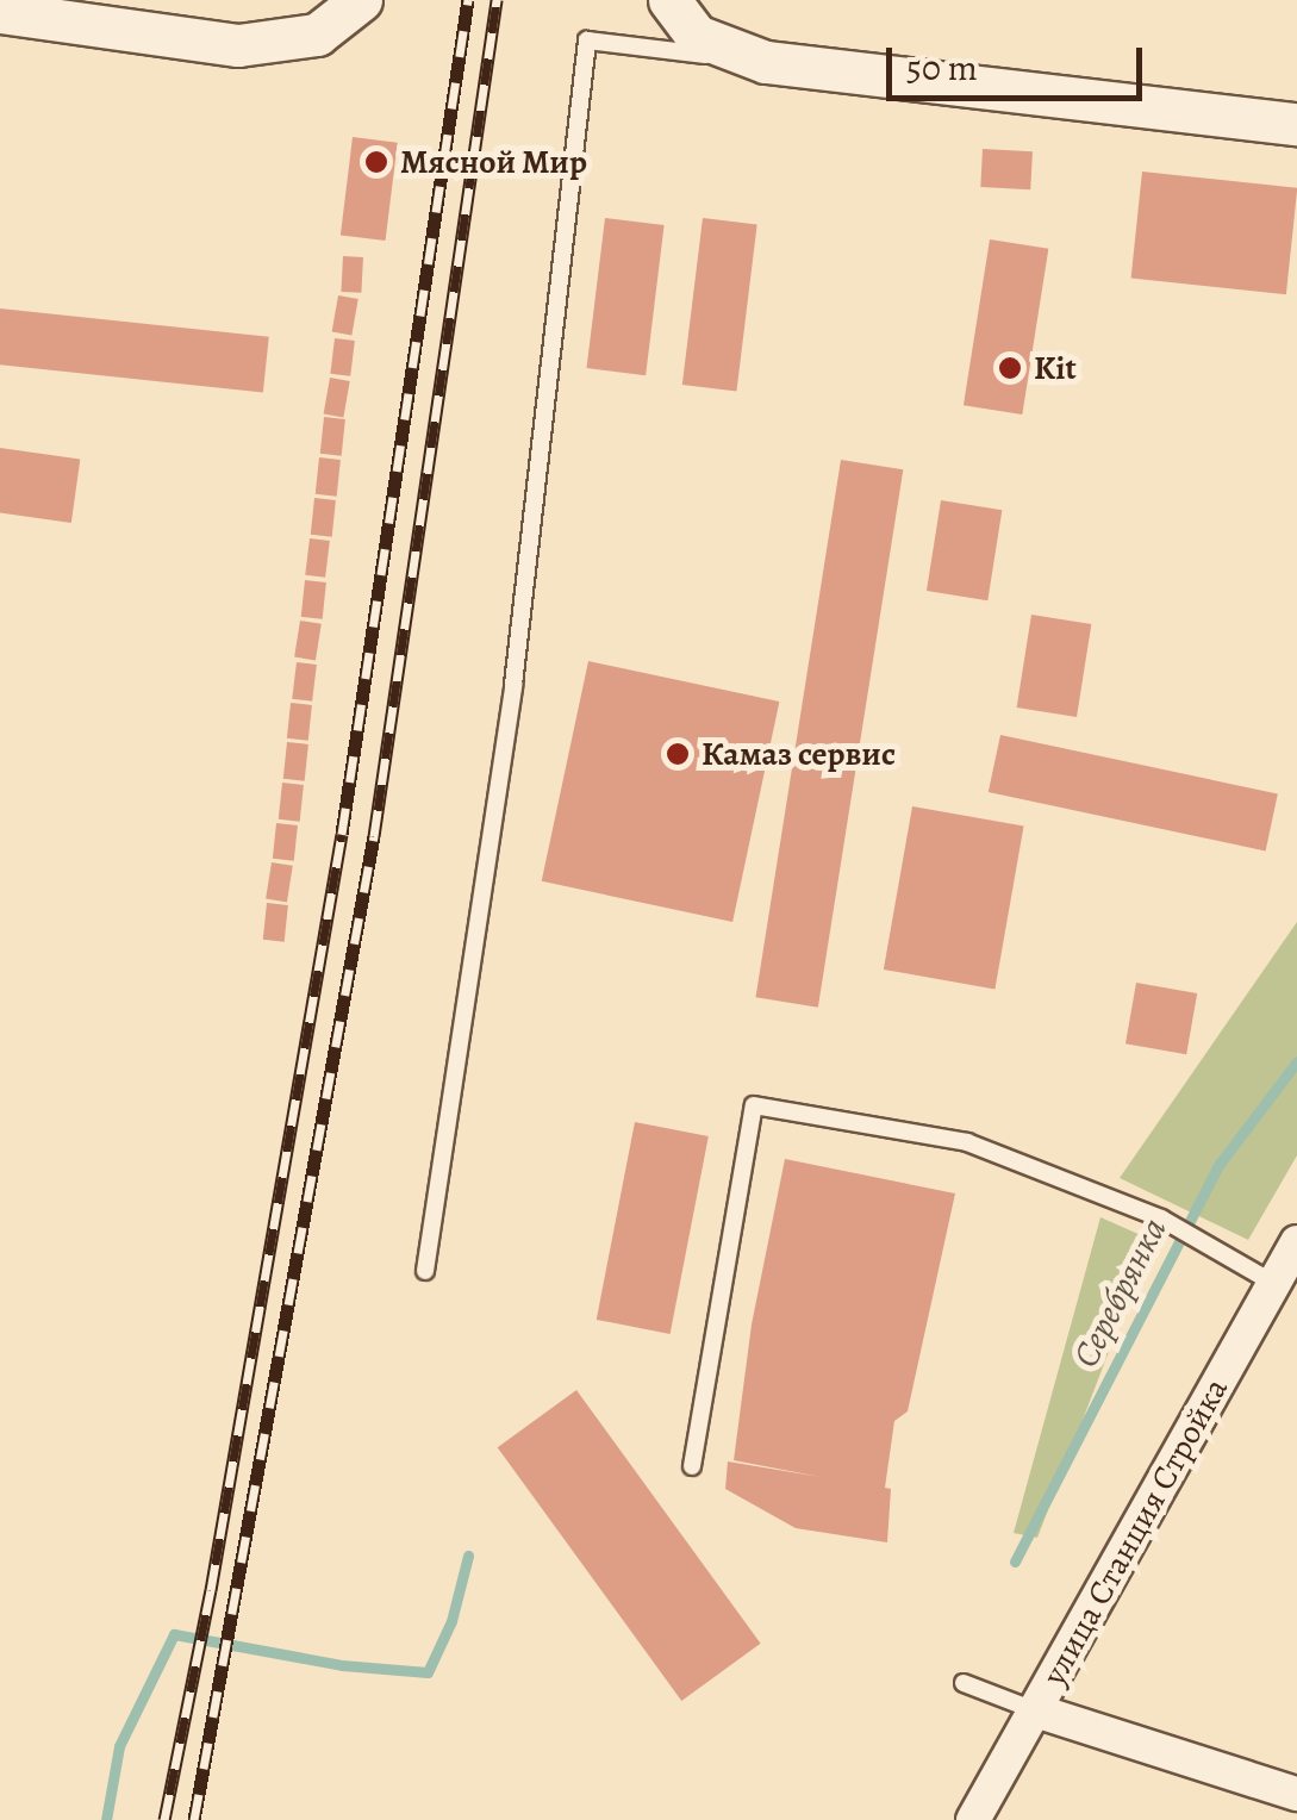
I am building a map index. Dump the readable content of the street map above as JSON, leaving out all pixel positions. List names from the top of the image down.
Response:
{
  "streets": {
    "street": ["улица Станция Стройка"]
  },
  "water": ["Серебрянка"],
  "places": ["Мясной Мир", "Kit", "Камаз сервис"],
  "scale_bar": "50 m"
}
